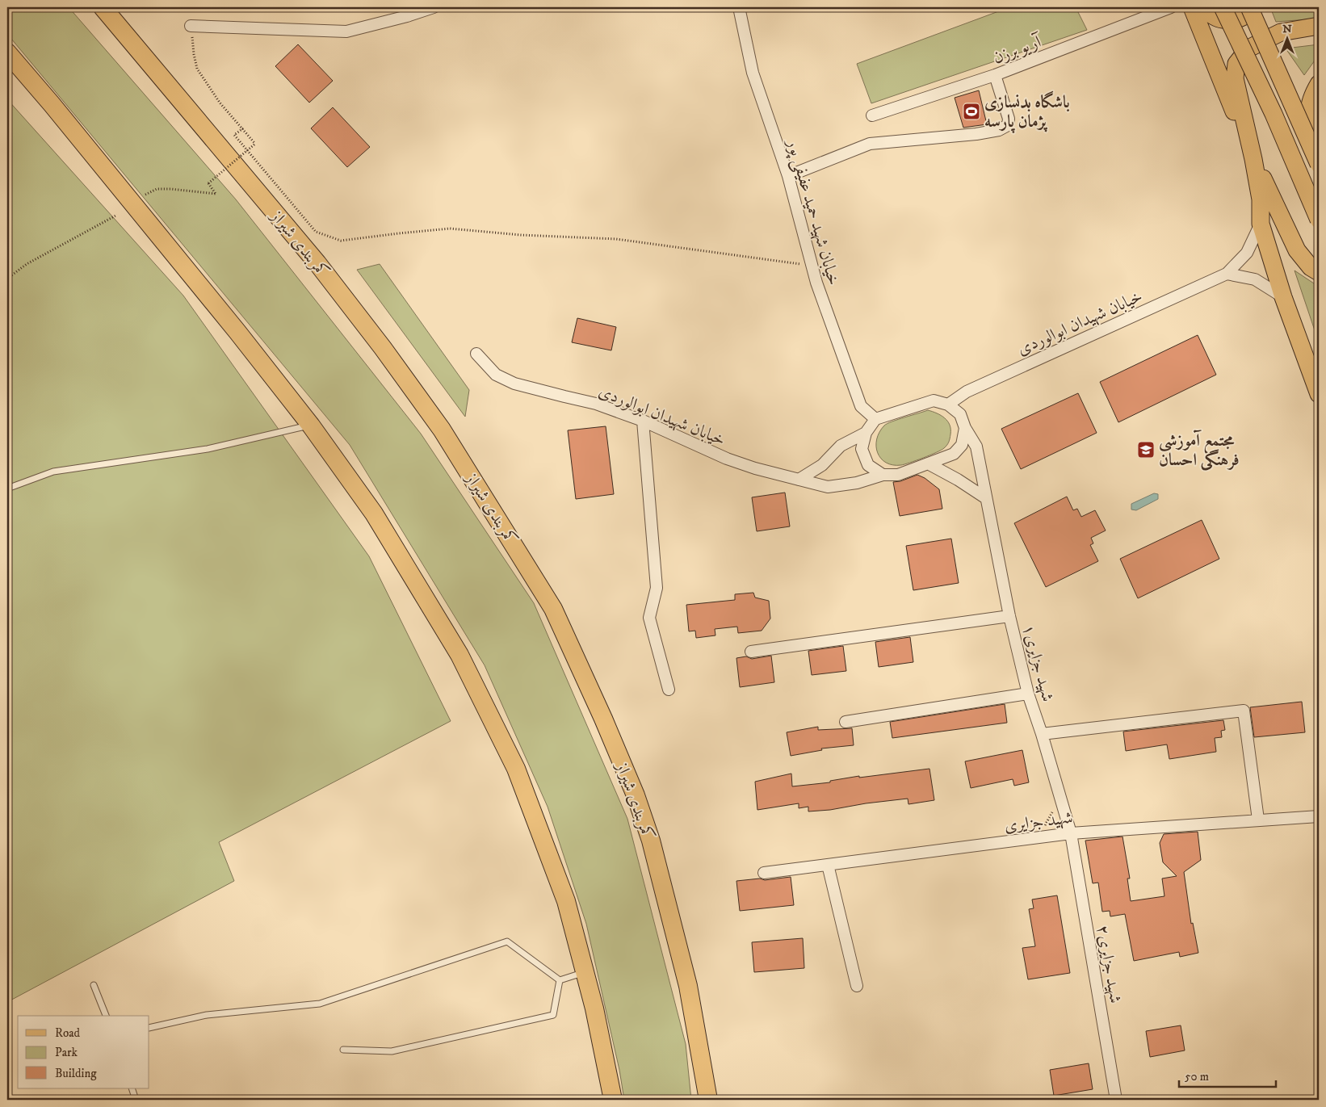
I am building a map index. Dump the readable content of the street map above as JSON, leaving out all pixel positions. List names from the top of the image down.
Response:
{
  "streets": {
    "highway": ["کمربندی شیراز"],
    "street": [
      "آریو برزن",
      "خیابان شهید حمید عفیفی پور",
      "خیابان شهیدان ابوالوردی",
      "شهید جزایری۱",
      "شهید جزایری",
      "شهید جزایری۲"
    ]
  },
  "crossings": [
    ["خیابان شهید حمید عفیفی پور", "خیابان شهیدان ابوالوردی"],
    ["خیابان شهید حمید عفیفی پور", "شهید جزایری۱"],
    ["خیابان شهیدان ابوالوردی", "شهید جزایری۱"],
    ["شهید جزایری۱", "شهید جزایری"],
    ["شهید جزایری۱", "شهید جزایری۲"],
    ["شهید جزایری", "شهید جزایری۲"]
  ],
  "places": {
    "sports": ["باشگاه بدنسازی پژمان پارسه"],
    "school or university": ["مجتمع آموزشی فرهنگی احسان"]
  },
  "legend": ["Road", "Park", "Building"],
  "scale_bar": "50 m",
  "north": "top"
}
